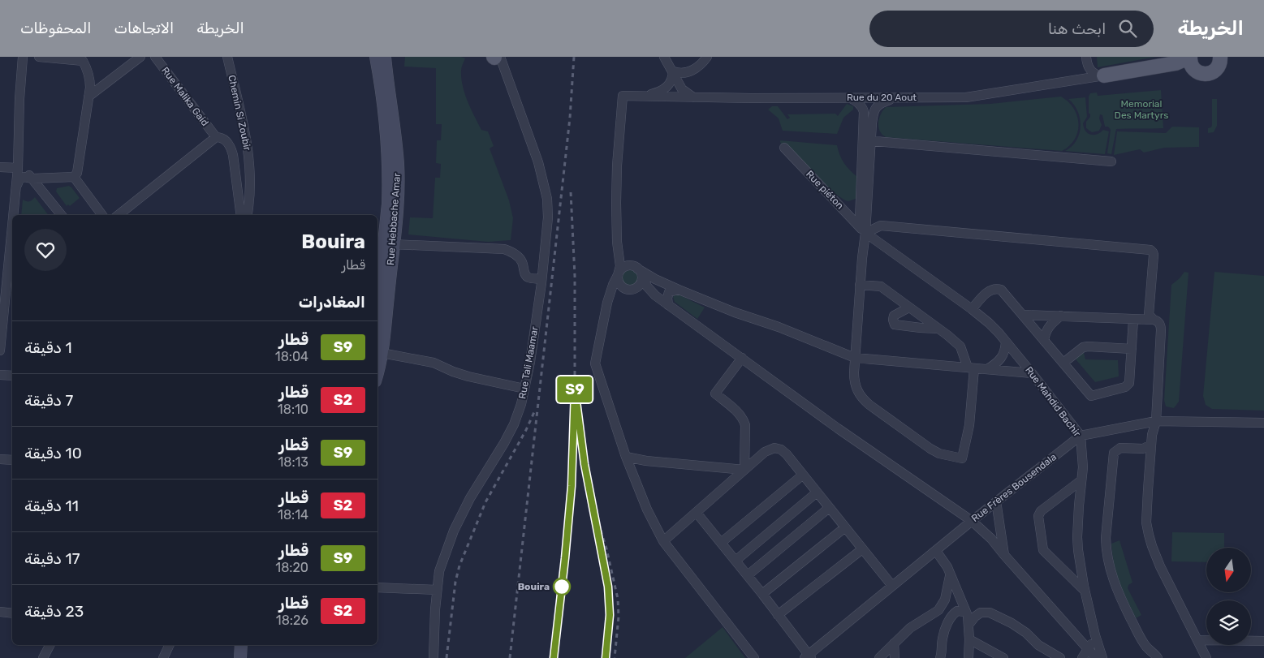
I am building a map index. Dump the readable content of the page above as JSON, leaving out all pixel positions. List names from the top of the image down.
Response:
{
  "streets": {
    "main road": ["Rue Hebbache Amar"],
    "street": [
      "Rue Malika Gaid",
      "Rue du 20 Aout",
      "Chemin Si Zoubir",
      "Rue piéton",
      "Rue Tali Maamar",
      "Rue Mahdid Bachir",
      "Rue Frères Bousendala"
    ]
  },
  "crossings": [
    ["Rue piéton", "Rue Mahdid Bachir"],
    ["Rue Mahdid Bachir", "Rue Frères Bousendala"]
  ],
  "parks": ["Memorial Des Martyrs"],
  "places": ["Bouira"],
  "north": "bottom",
  "page": {
    "header": "الخريطة",
    "search": "ابحث هنا",
    "nav": ["الخريطة", "الاتجاهات", "المحفوظات"],
    "on_map": "S9",
    "heading": [
      ["Bouira", "قطار"],
      "المغادرات"
    ],
    "list": [
      {
        "mark": "S9",
        "name": "قطار",
        "note": "18:04",
        "value": "1 دقيقة"
      },
      {
        "mark": "S2",
        "name": "قطار",
        "note": "18:10",
        "value": "7 دقيقة"
      },
      {
        "mark": "S9",
        "name": "قطار",
        "note": "18:13",
        "value": "10 دقيقة"
      },
      {
        "mark": "S2",
        "name": "قطار",
        "note": "18:14",
        "value": "11 دقيقة"
      },
      {
        "mark": "S9",
        "name": "قطار",
        "note": "18:20",
        "value": "17 دقيقة"
      },
      {
        "mark": "S2",
        "name": "قطار",
        "note": "18:26",
        "value": "23 دقيقة"
      }
    ]
  }
}
